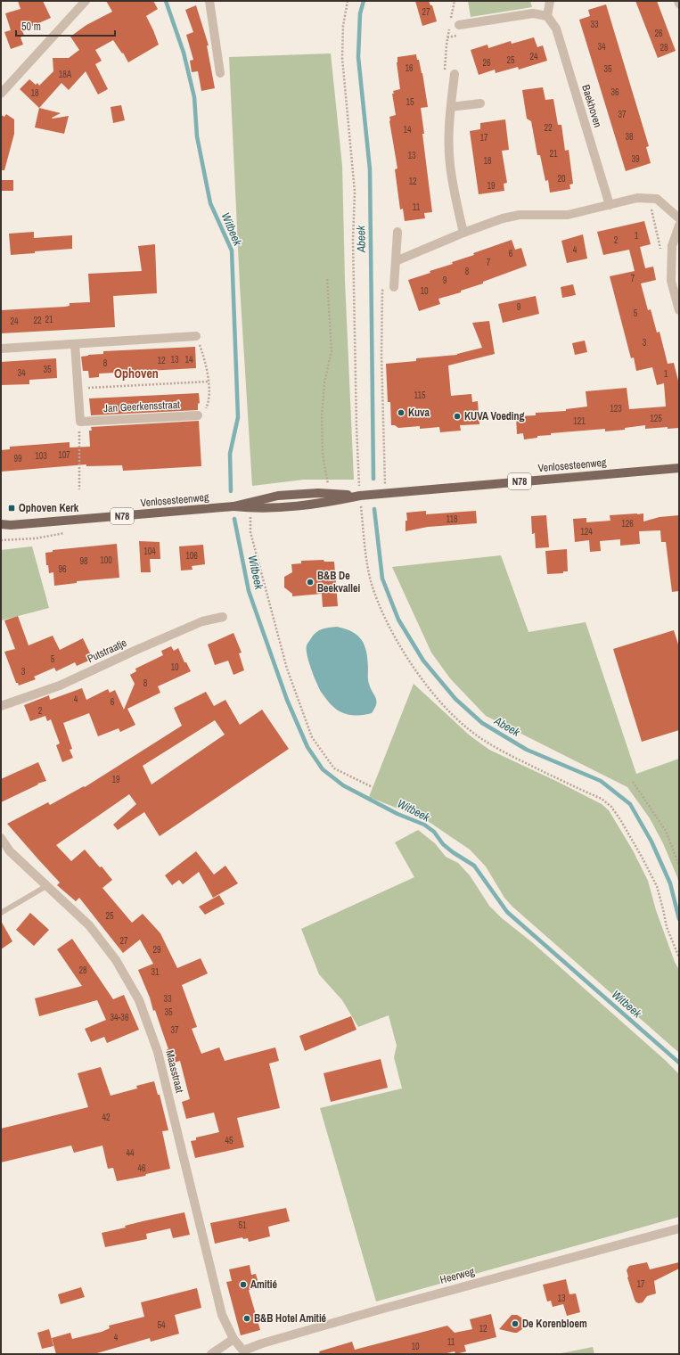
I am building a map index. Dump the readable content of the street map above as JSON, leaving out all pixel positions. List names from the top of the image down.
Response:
{
  "streets": {
    "main road": ["Venlosesteenweg", "N78"],
    "street": [
      "Baekhoven",
      "Jan Geerkensstraat",
      "Putstraatje",
      "Maasstraat",
      "Heerweg"
    ]
  },
  "crossings": [
    ["Maasstraat", "Heerweg"]
  ],
  "districts": ["Ophoven"],
  "water": ["Witbeek", "Abeek"],
  "places": {
    "other": [
      "Kuva",
      "KUVA Voeding",
      "B&B De Beekvallei",
      "Amitié",
      "B&B Hotel Amitié",
      "De Korenbloem"
    ],
    "transit": ["Ophoven Kerk"]
  },
  "house_numbers": [
    "27",
    "33",
    "26",
    "34",
    "28",
    "24",
    "25",
    "26",
    "16",
    "35",
    "18A",
    "36",
    "18",
    "15",
    "37",
    "22",
    "14",
    "38",
    "17",
    "21",
    "13",
    "39",
    "18",
    "20",
    "12",
    "19",
    "11",
    "1",
    "2",
    "4",
    "6",
    "7",
    "8",
    "7",
    "9",
    "10",
    "9",
    "5",
    "21",
    "22",
    "24",
    "3",
    "13",
    "14",
    "12",
    "8",
    "35",
    "34",
    "1",
    "115",
    "123",
    "125",
    "121",
    "107",
    "103",
    "99",
    "118",
    "126",
    "124",
    "104",
    "106",
    "100",
    "98",
    "96",
    "5",
    "10",
    "3",
    "8",
    "4",
    "6",
    "2",
    "19",
    "25",
    "27",
    "29",
    "28",
    "31",
    "33",
    "35",
    "34-36",
    "37",
    "42",
    "45",
    "44",
    "46",
    "51",
    "17",
    "13",
    "54",
    "12",
    "4",
    "11",
    "10"
  ],
  "scale_bar": "50 m"
}
